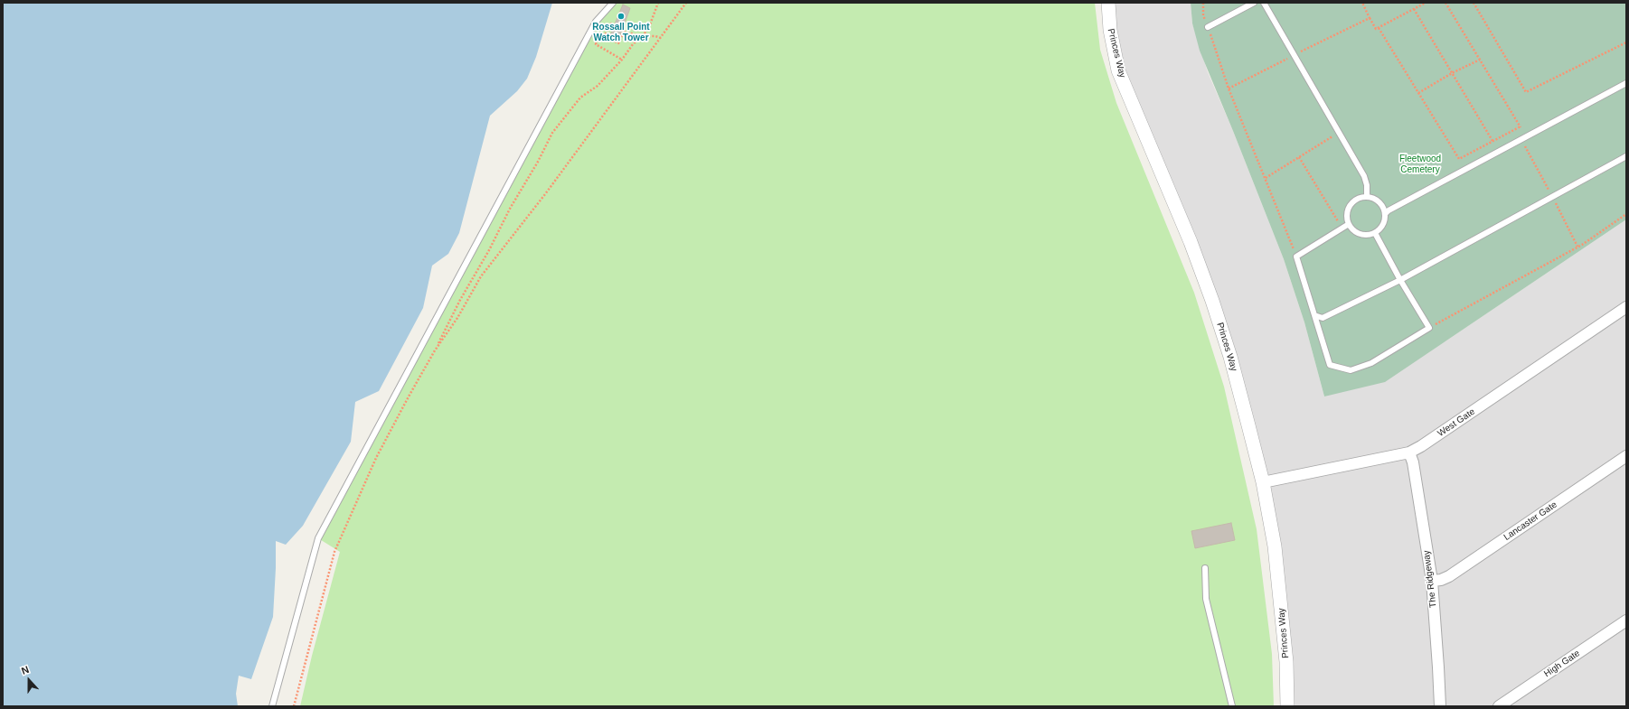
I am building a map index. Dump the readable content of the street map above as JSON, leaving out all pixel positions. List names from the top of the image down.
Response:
{
  "streets": {
    "street": [
      "Princes Way",
      "West Gate",
      "Lancaster Gate",
      "The Ridgeway",
      "High Gate"
    ]
  },
  "crossings": [
    ["Princes Way", "West Gate"],
    ["West Gate", "The Ridgeway"],
    ["Lancaster Gate", "The Ridgeway"]
  ],
  "parks": ["Fleetwood Cemetery"],
  "places": ["Rossall Point Watch Tower"],
  "north": "top"
}
